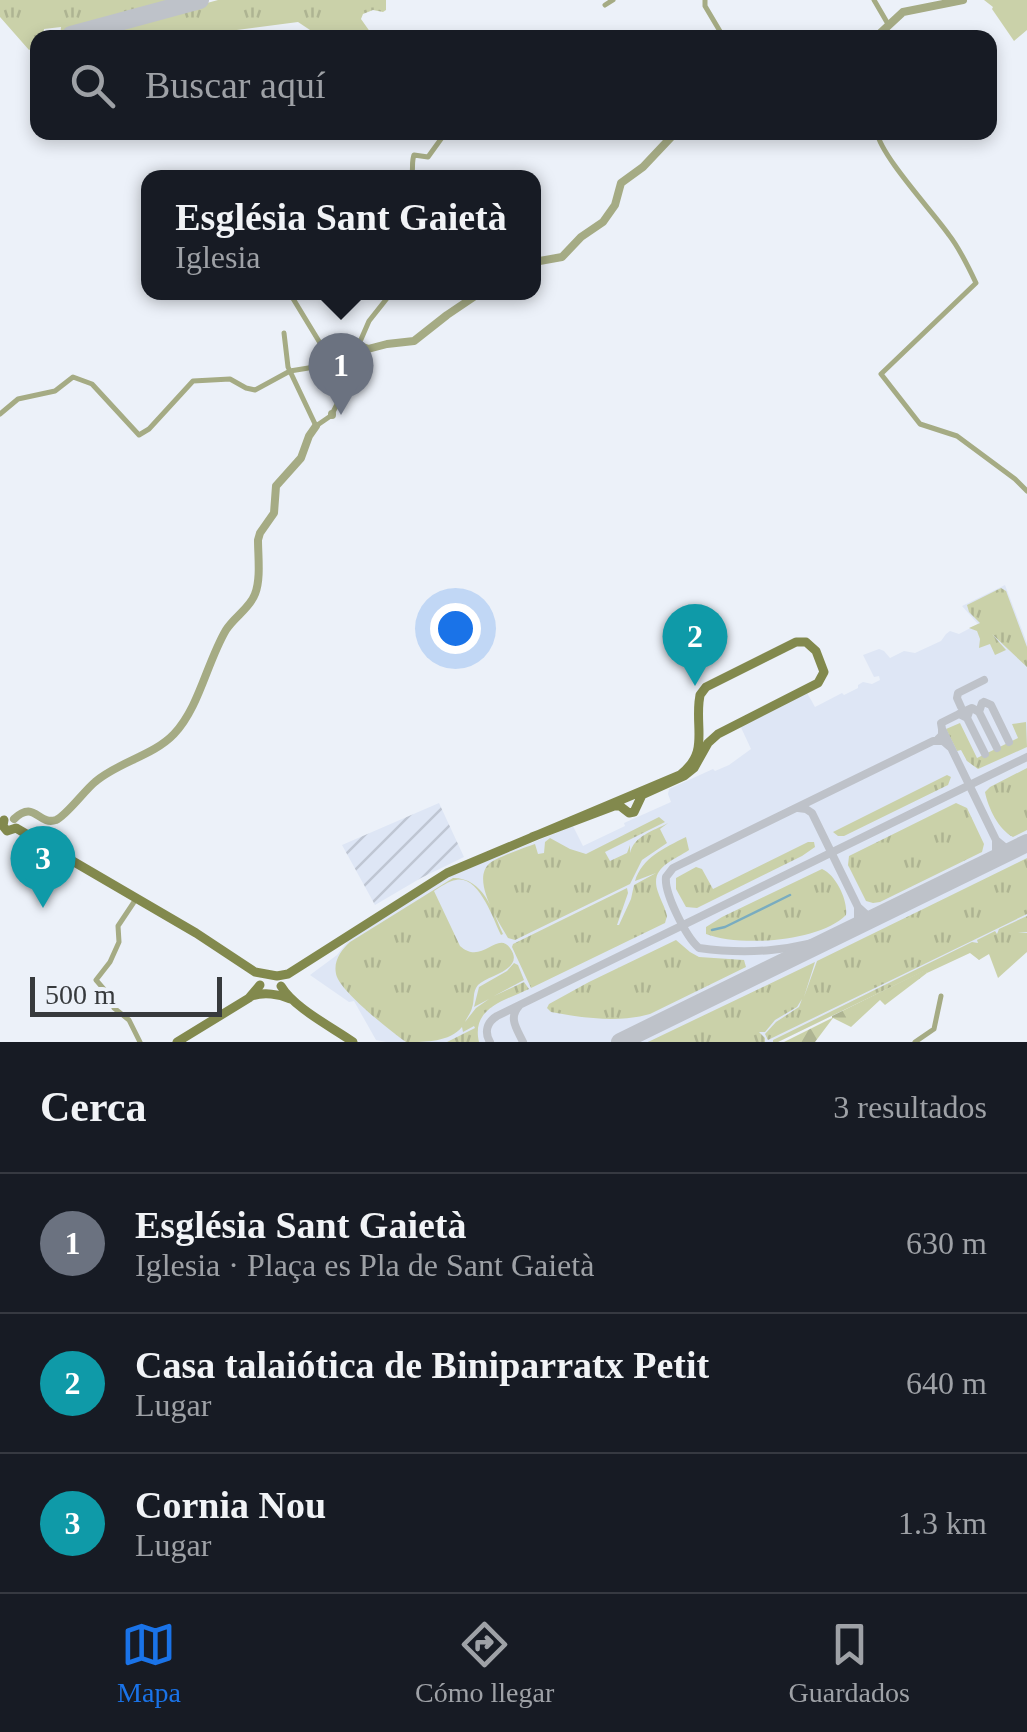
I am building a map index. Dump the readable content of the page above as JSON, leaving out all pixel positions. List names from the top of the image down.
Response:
{
  "scale_bar": "500 m",
  "page": {
    "search": "Buscar aquí",
    "popup": ["Església Sant Gaietà", "Iglesia"],
    "pins": ["1", "2", "3"],
    "scale": "500 m",
    "heading": ["Cerca", "3 resultados"],
    "list": [
      {
        "mark": "1",
        "name": "Església Sant Gaietà",
        "note": "Iglesia · Plaça es Pla de Sant Gaietà",
        "value": "630 m"
      },
      {
        "mark": "2",
        "name": "Casa talaiótica de Biniparratx Petit",
        "note": "Lugar",
        "value": "640 m"
      },
      {
        "mark": "3",
        "name": "Cornia Nou",
        "note": "Lugar",
        "value": "1.3 km"
      }
    ],
    "nav": ["Mapa", "Cómo llegar", "Guardados"]
  }
}
